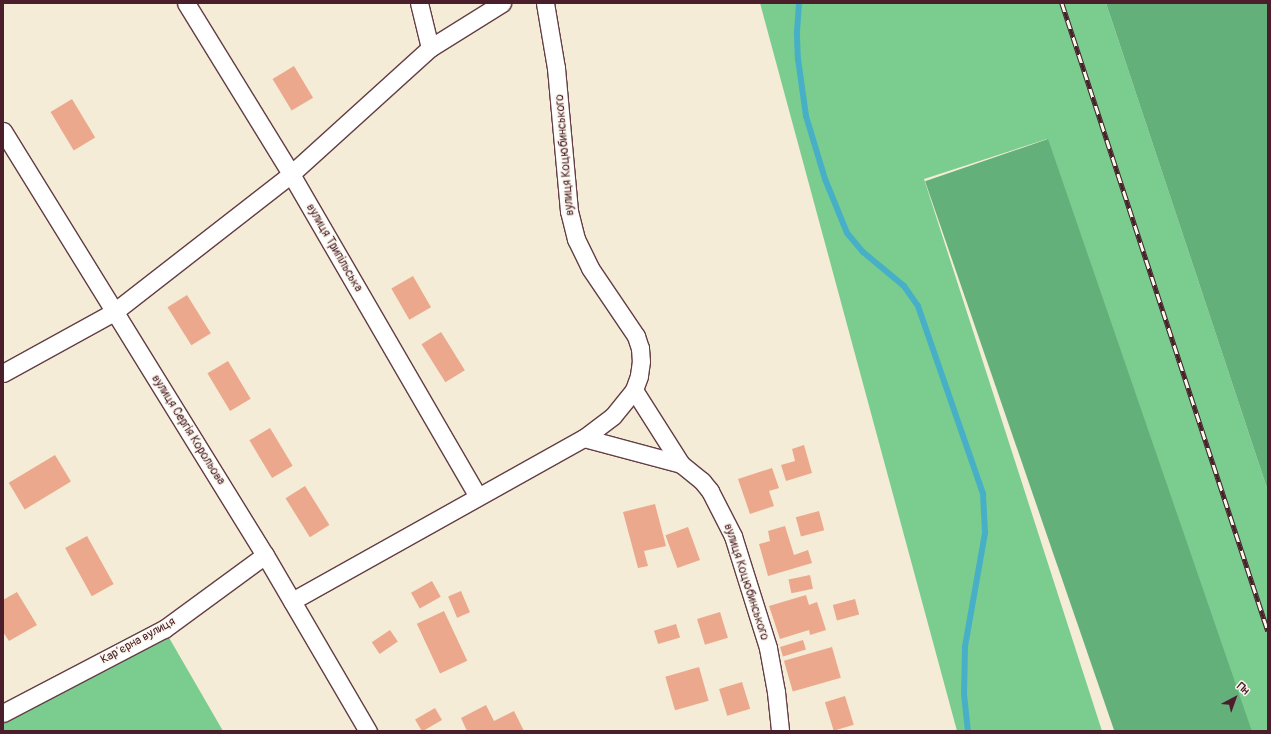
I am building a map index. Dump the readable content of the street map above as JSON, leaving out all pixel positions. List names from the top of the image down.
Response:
{
  "streets": {
    "street": [
      "вулиця Коцюбинського",
      "вулиця Трипільська",
      "вулиця Сергія Корольова",
      "Карʼєрна вулиця"
    ]
  },
  "crossings": [
    ["вулиця Сергія Корольова", "Карʼєрна вулиця"]
  ],
  "north": "top right"
}
